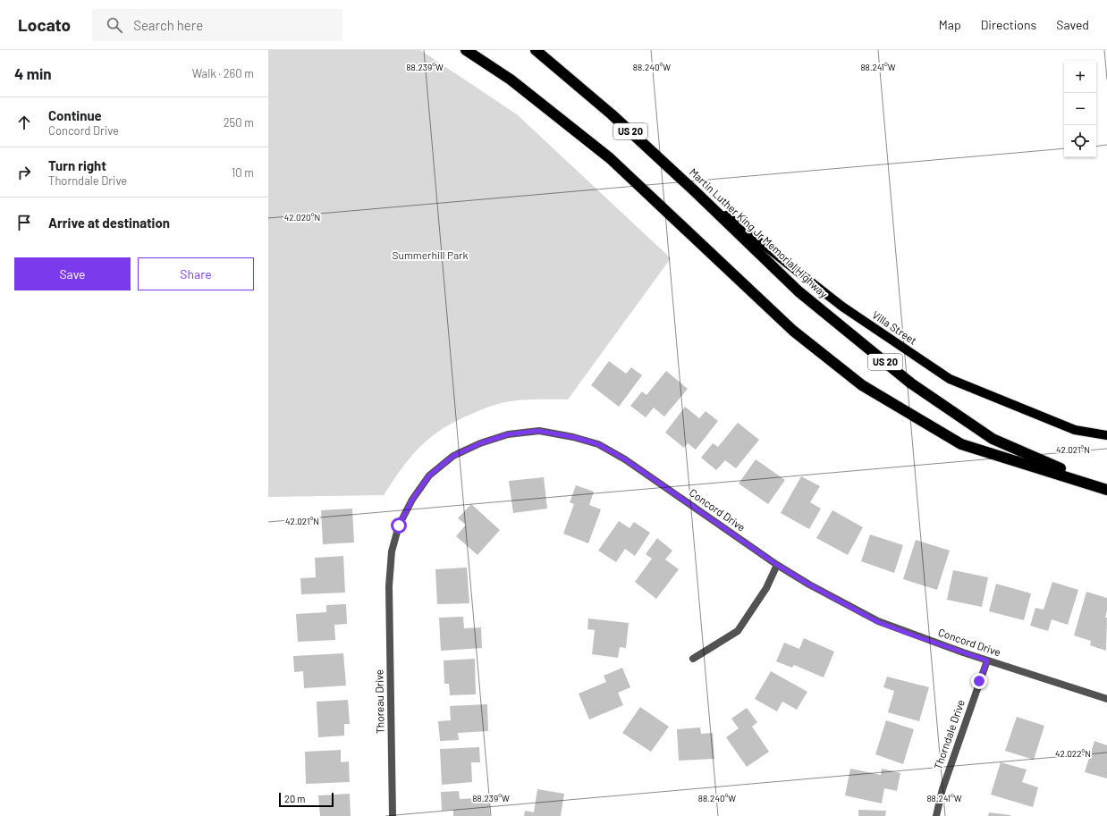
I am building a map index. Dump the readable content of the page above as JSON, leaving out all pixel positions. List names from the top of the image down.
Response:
{
  "streets": {
    "highway": ["US 20", "Martin Luther King Jr Memorial Highway"],
    "main road": ["Villa Street"],
    "street": ["Concord Drive", "Thoreau Drive", "Thorndale Drive"]
  },
  "crossings": [
    ["Martin Luther King Jr Memorial Highway", "Villa Street"],
    ["Concord Drive", "Thoreau Drive"],
    ["Concord Drive", "Thorndale Drive"]
  ],
  "parks": ["Summerhill Park"],
  "scale_bar": "20 m",
  "page": {
    "header": "Locato",
    "search": "Search here",
    "nav": ["Map", "Directions", "Saved"],
    "heading": ["4 min", "Walk · 260 m"],
    "map_buttons": ["+", "−"],
    "list": [
      ["Continue", "Concord Drive", "250 m"],
      ["Turn right", "Thorndale Drive", "10 m"],
      "Arrive at destination"
    ],
    "buttons": ["Save", "Share"],
    "scale": "20 m"
  },
  "coordinates": [
    "88.239°W",
    "88.240°W",
    "88.241°W",
    "42.020°N",
    "42.021°N",
    "42.022°N"
  ]
}
